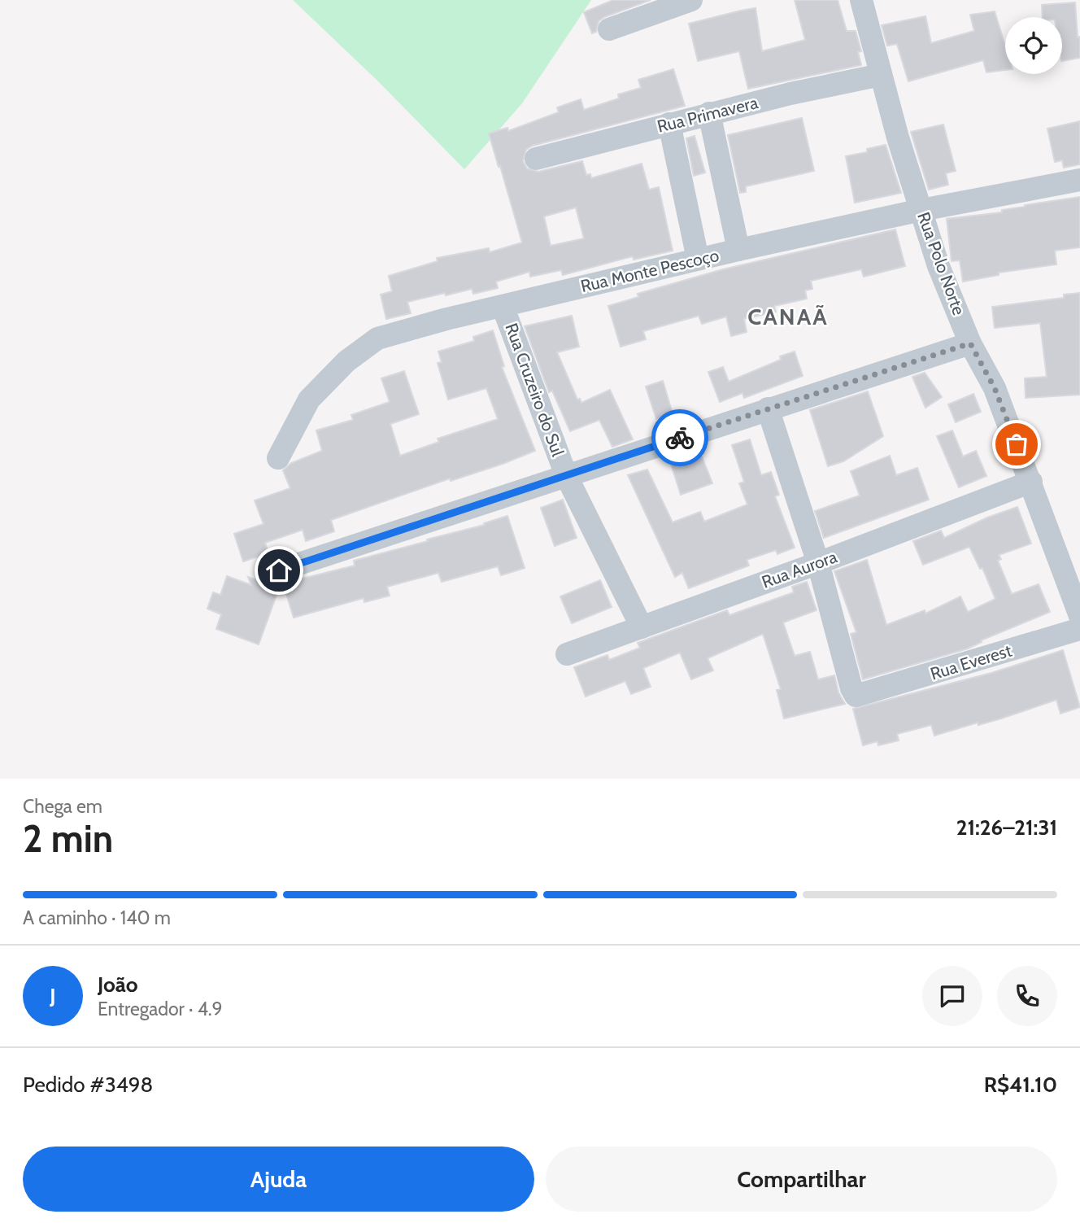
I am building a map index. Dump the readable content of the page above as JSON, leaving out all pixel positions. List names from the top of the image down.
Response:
{
  "streets": {
    "street": [
      "Rua Primavera",
      "Rua Polo Norte",
      "Rua Monte Pescoço",
      "Rua Cruzeiro do Sul",
      "Rua Aurora",
      "Rua Everest"
    ]
  },
  "crossings": [
    ["Rua Primavera", "Rua Polo Norte"],
    ["Rua Polo Norte", "Rua Monte Pescoço"],
    ["Rua Polo Norte", "Rua Aurora"],
    ["Rua Monte Pescoço", "Rua Cruzeiro do Sul"],
    ["Rua Cruzeiro do Sul", "Rua Aurora"],
    ["Rua Aurora", "Rua Everest"]
  ],
  "districts": ["CANAÃ"],
  "page": {
    "heading": ["2 min", "Chega em", "21:26–21:31"],
    "panel": [
      "João",
      "Entregador · 4.9",
      "Pedido #3498",
      "R$41.10"
    ],
    "bar": "A caminho · 140 m",
    "round": "J",
    "buttons": ["Ajuda", "Compartilhar"]
  }
}
